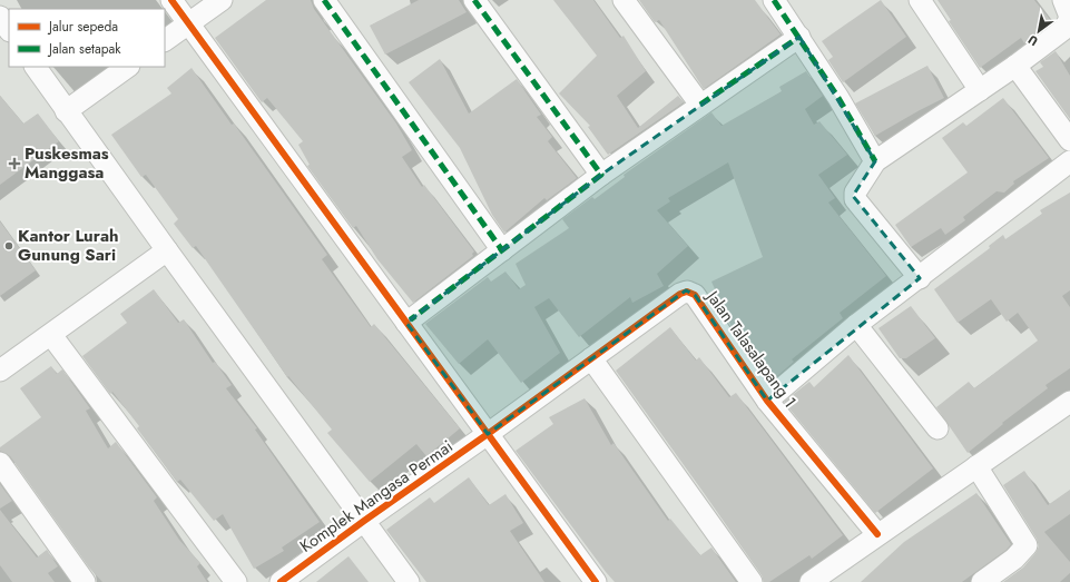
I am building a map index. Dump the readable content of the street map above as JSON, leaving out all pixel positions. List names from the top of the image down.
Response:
{
  "streets": {
    "street": ["Jalan Talasalapang 1", "Komplek Mangasa Permai"]
  },
  "crossings": [
    ["Jalan Talasalapang 1", "Komplek Mangasa Permai"]
  ],
  "places": {
    "health": ["Puskesmas Manggasa"],
    "other": ["Kantor Lurah Gunung Sari"]
  },
  "legend": ["Jalur sepeda", "Jalan setapak"],
  "north": "bottom left"
}
